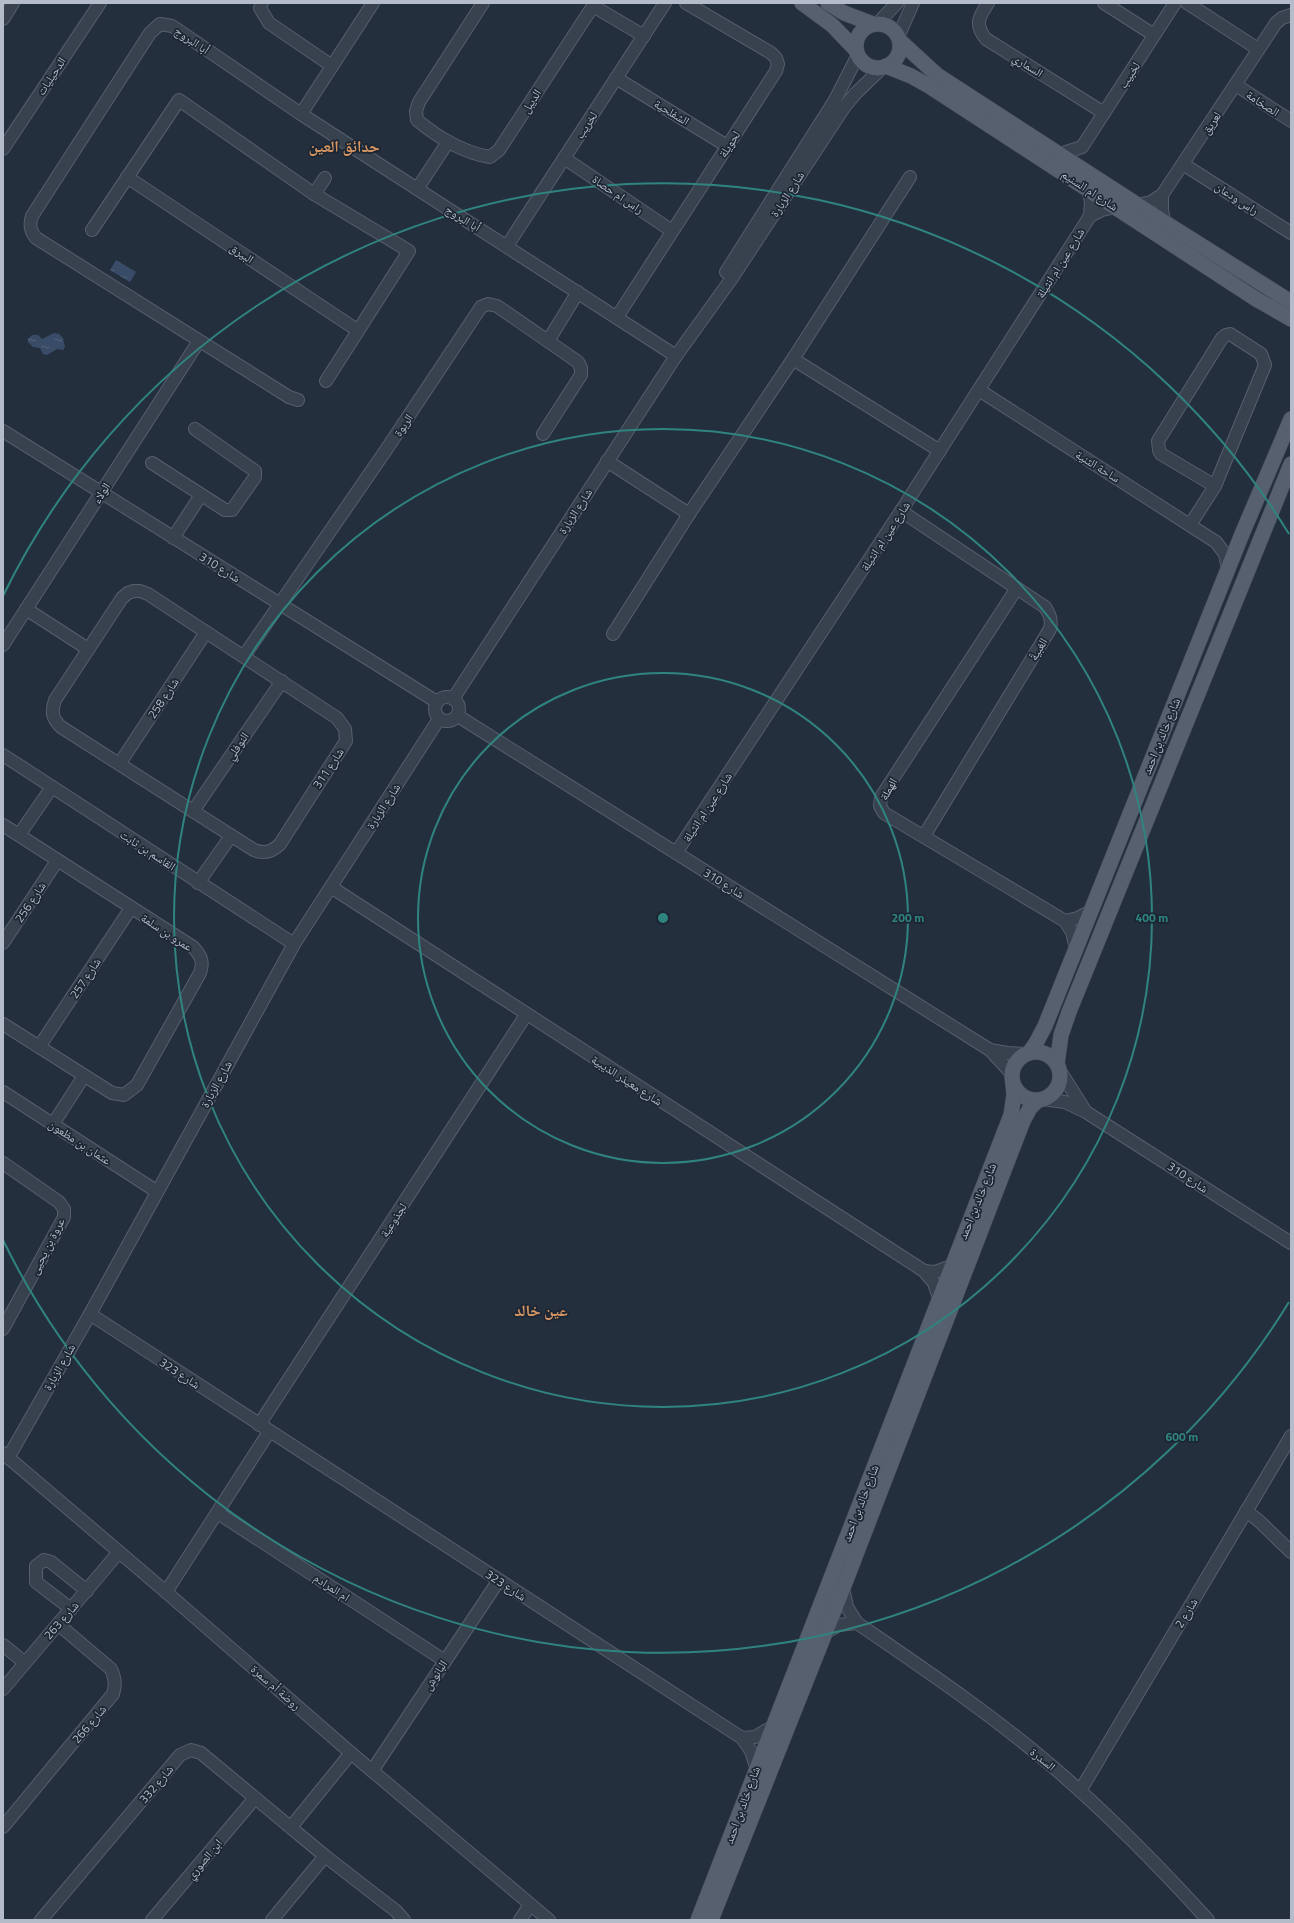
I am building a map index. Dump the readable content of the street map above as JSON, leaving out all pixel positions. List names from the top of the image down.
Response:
{
  "streets": {
    "main road": ["شارع ام السنيم", "شارع خالد بن احمد"],
    "street": [
      "أبا البروج",
      "السماري",
      "لخبيب",
      "الدحيليات",
      "الديبل",
      "الصخامة",
      "الشفلحية",
      "لعريق",
      "لخريب",
      "لحويلة",
      "راس ام حصاة",
      "شارع الزبارة",
      "راس ودعان",
      "البيرق",
      "شارع عين ام انثيلة",
      "الربوة",
      "ساحة الثنية",
      "الولاء",
      "شارع 310",
      "الغبيةّ",
      "شارع 258",
      "النوفلي",
      "شارع 311",
      "الهملة",
      "القاسم بن ثابت",
      "شارع 256",
      "عمرو بن سلمة",
      "شارع 257",
      "شارع معيذر الذيبية",
      "عثمان بن مظعون",
      "لجذوعية",
      "عروة بن يحيى",
      "شارع 323",
      "ام المرادم",
      "شارع 2",
      "شارع 263",
      "البانوش",
      "روضة أم سمرة",
      "شارع 266",
      "السدرة",
      "شارع 332",
      "ابن الصوري"
    ]
  },
  "crossings": [
    ["أبا البروج", "لخريب"],
    ["أبا البروج", "لحويلة"],
    ["أبا البروج", "شارع الزبارة"],
    ["أبا البروج", "الولاء"],
    ["السماري", "لخبيب"],
    ["الديبل", "لخريب"],
    ["الصخامة", "لعريق"],
    ["الشفلحية", "لخريب"],
    ["الشفلحية", "لحويلة"],
    ["لعريق", "راس ودعان"],
    ["لخريب", "راس ام حصاة"],
    ["لحويلة", "راس ام حصاة"],
    ["شارع ام السنيم", "شارع الزبارة"],
    ["شارع ام السنيم", "شارع عين ام انثيلة"],
    ["شارع الزبارة", "شارع 310"],
    ["شارع الزبارة", "القاسم بن ثابت"],
    ["شارع الزبارة", "شارع معيذر الذيبية"],
    ["شارع الزبارة", "عثمان بن مظعون"],
    ["شارع الزبارة", "شارع 323"],
    ["شارع الزبارة", "روضة أم سمرة"],
    ["شارع عين ام انثيلة", "ساحة الثنية"],
    ["شارع عين ام انثيلة", "شارع 310"],
    ["شارع عين ام انثيلة", "الغبيةّ"],
    ["الربوة", "شارع 310"],
    ["ساحة الثنية", "شارع خالد بن احمد"],
    ["الولاء", "شارع 310"],
    ["شارع 310", "شارع خالد بن احمد"],
    ["الغبيةّ", "الهملة"],
    ["شارع 258", "شارع 311"],
    ["شارع خالد بن احمد", "شارع معيذر الذيبية"],
    ["شارع خالد بن احمد", "شارع 323"],
    ["شارع خالد بن احمد", "السدرة"],
    ["النوفلي", "شارع 311"],
    ["شارع 256", "عمرو بن سلمة"],
    ["عمرو بن سلمة", "شارع 257"],
    ["شارع معيذر الذيبية", "لجذوعية"],
    ["لجذوعية", "شارع 323"],
    ["شارع 323", "البانوش"],
    ["ام المرادم", "البانوش"],
    ["شارع 2", "السدرة"],
    ["شارع 263", "روضة أم سمرة"],
    ["شارع 263", "شارع 266"],
    ["البانوش", "روضة أم سمرة"],
    ["شارع 332", "ابن الصوري"]
  ],
  "districts": ["حدائق العين", "عين خالد"],
  "rings": ["200 m", "400 m", "600 m"]
}
